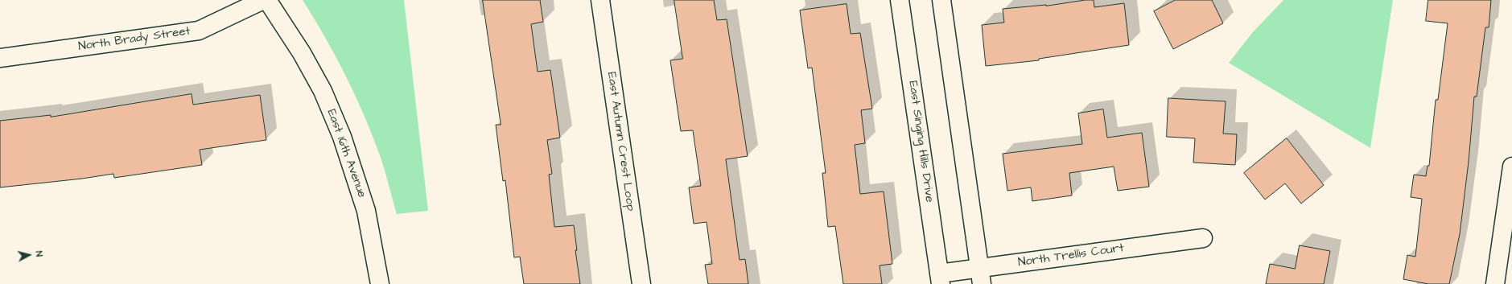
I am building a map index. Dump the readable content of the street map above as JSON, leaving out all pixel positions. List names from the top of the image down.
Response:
{
  "streets": {
    "street": [
      "North Brady Street",
      "East Autumn Crest Loop",
      "East Singing Hills Drive",
      "East 16th Avenue",
      "North Trellis Court"
    ]
  },
  "crossings": [
    ["East Singing Hills Drive", "North Trellis Court"]
  ],
  "north": "right"
}
